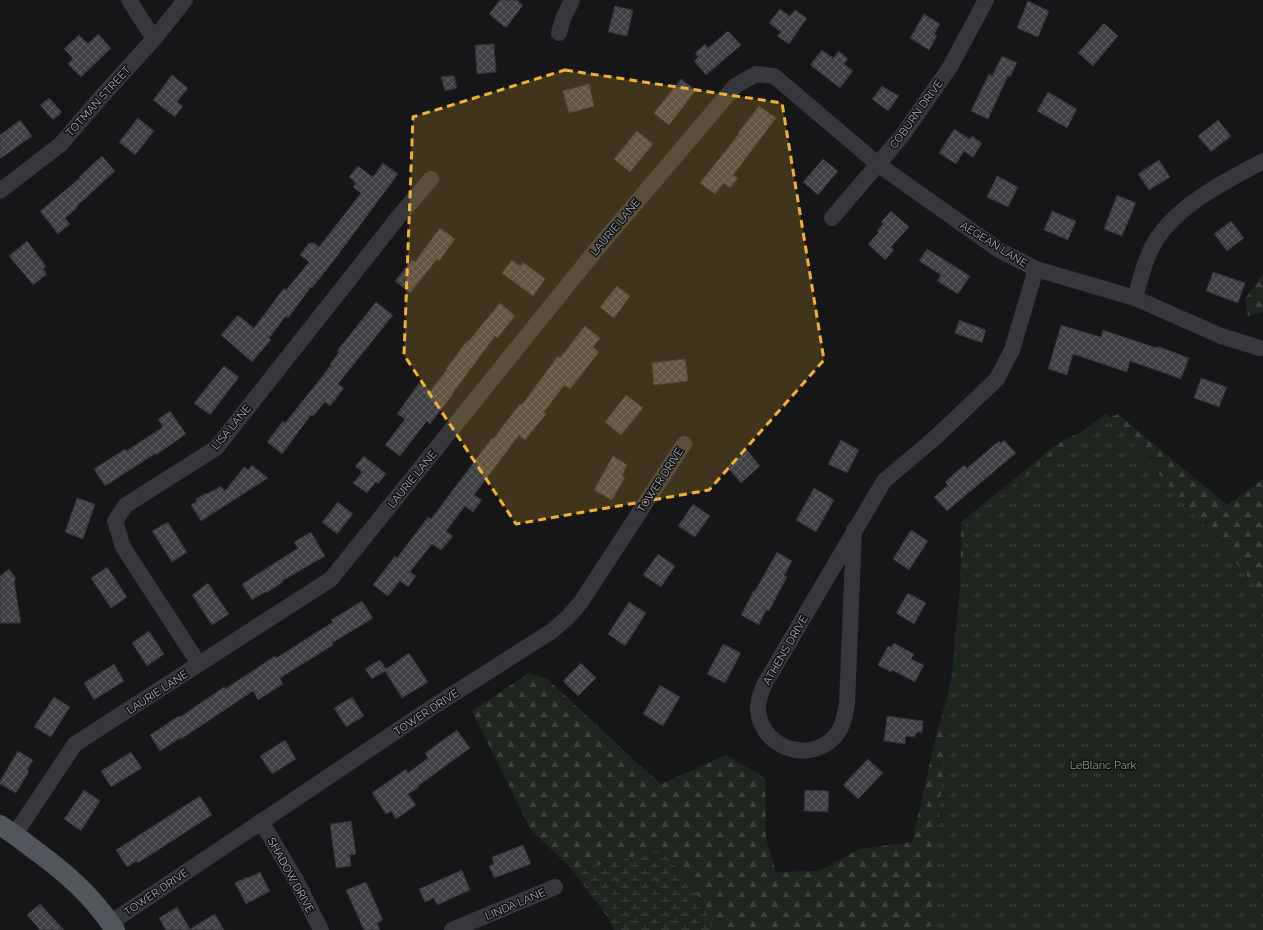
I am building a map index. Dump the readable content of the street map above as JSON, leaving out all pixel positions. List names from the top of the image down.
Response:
{
  "streets": {
    "street": [
      "TOTMAN STREET",
      "COBURN DRIVE",
      "LAURIE LANE",
      "AEGEAN LANE",
      "LISA LANE",
      "TOWER DRIVE",
      "ATHENS DRIVE",
      "SHADOW DRIVE",
      "LINDA LANE"
    ]
  },
  "crossings": [
    ["COBURN DRIVE", "AEGEAN LANE"],
    ["LAURIE LANE", "AEGEAN LANE"],
    ["LAURIE LANE", "LISA LANE"],
    ["AEGEAN LANE", "ATHENS DRIVE"],
    ["TOWER DRIVE", "SHADOW DRIVE"]
  ],
  "parks": ["LeBlanc Park"]
}
